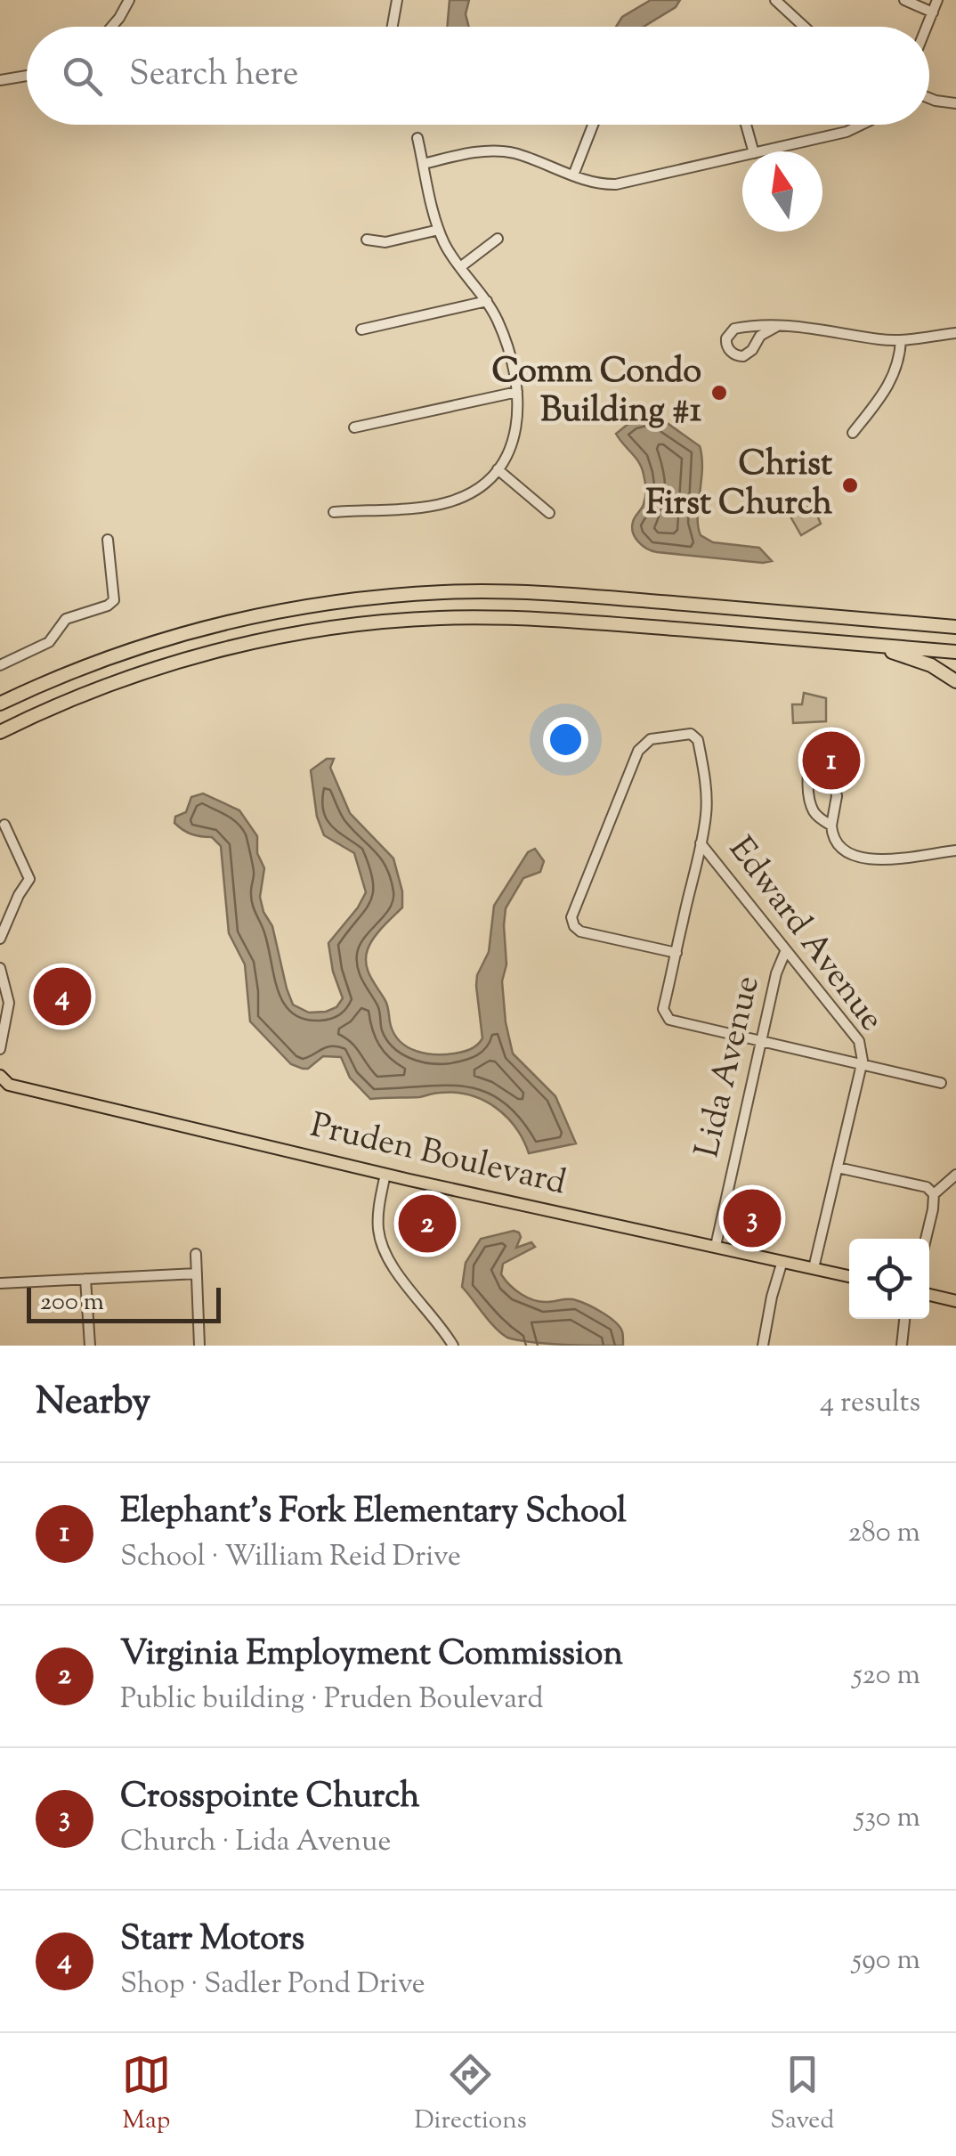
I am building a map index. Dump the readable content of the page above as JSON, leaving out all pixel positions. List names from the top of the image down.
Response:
{
  "streets": {
    "main road": ["Pruden Boulevard"],
    "street": ["Edward Avenue", "Lida Avenue"]
  },
  "crossings": [
    ["Edward Avenue", "Lida Avenue"],
    ["Edward Avenue", "Pruden Boulevard"],
    ["Lida Avenue", "Pruden Boulevard"]
  ],
  "places": ["Comm Condo Building #1", "Christ First Church"],
  "scale_bar": "200 m",
  "north": "top",
  "page": {
    "search": "Search here",
    "pins": [
      "1",
      "4",
      "3",
      "2"
    ],
    "scale": "200 m",
    "heading": ["Nearby", "4 results"],
    "list": [
      {
        "mark": "1",
        "name": "Elephant's Fork Elementary School",
        "note": "School · William Reid Drive",
        "value": "280 m"
      },
      {
        "mark": "2",
        "name": "Virginia Employment Commission",
        "note": "Public building · Pruden Boulevard",
        "value": "520 m"
      },
      {
        "mark": "3",
        "name": "Crosspointe Church",
        "note": "Church · Lida Avenue",
        "value": "530 m"
      },
      {
        "mark": "4",
        "name": "Starr Motors",
        "note": "Shop · Sadler Pond Drive",
        "value": "590 m"
      }
    ],
    "nav": ["Map", "Directions", "Saved"]
  }
}
